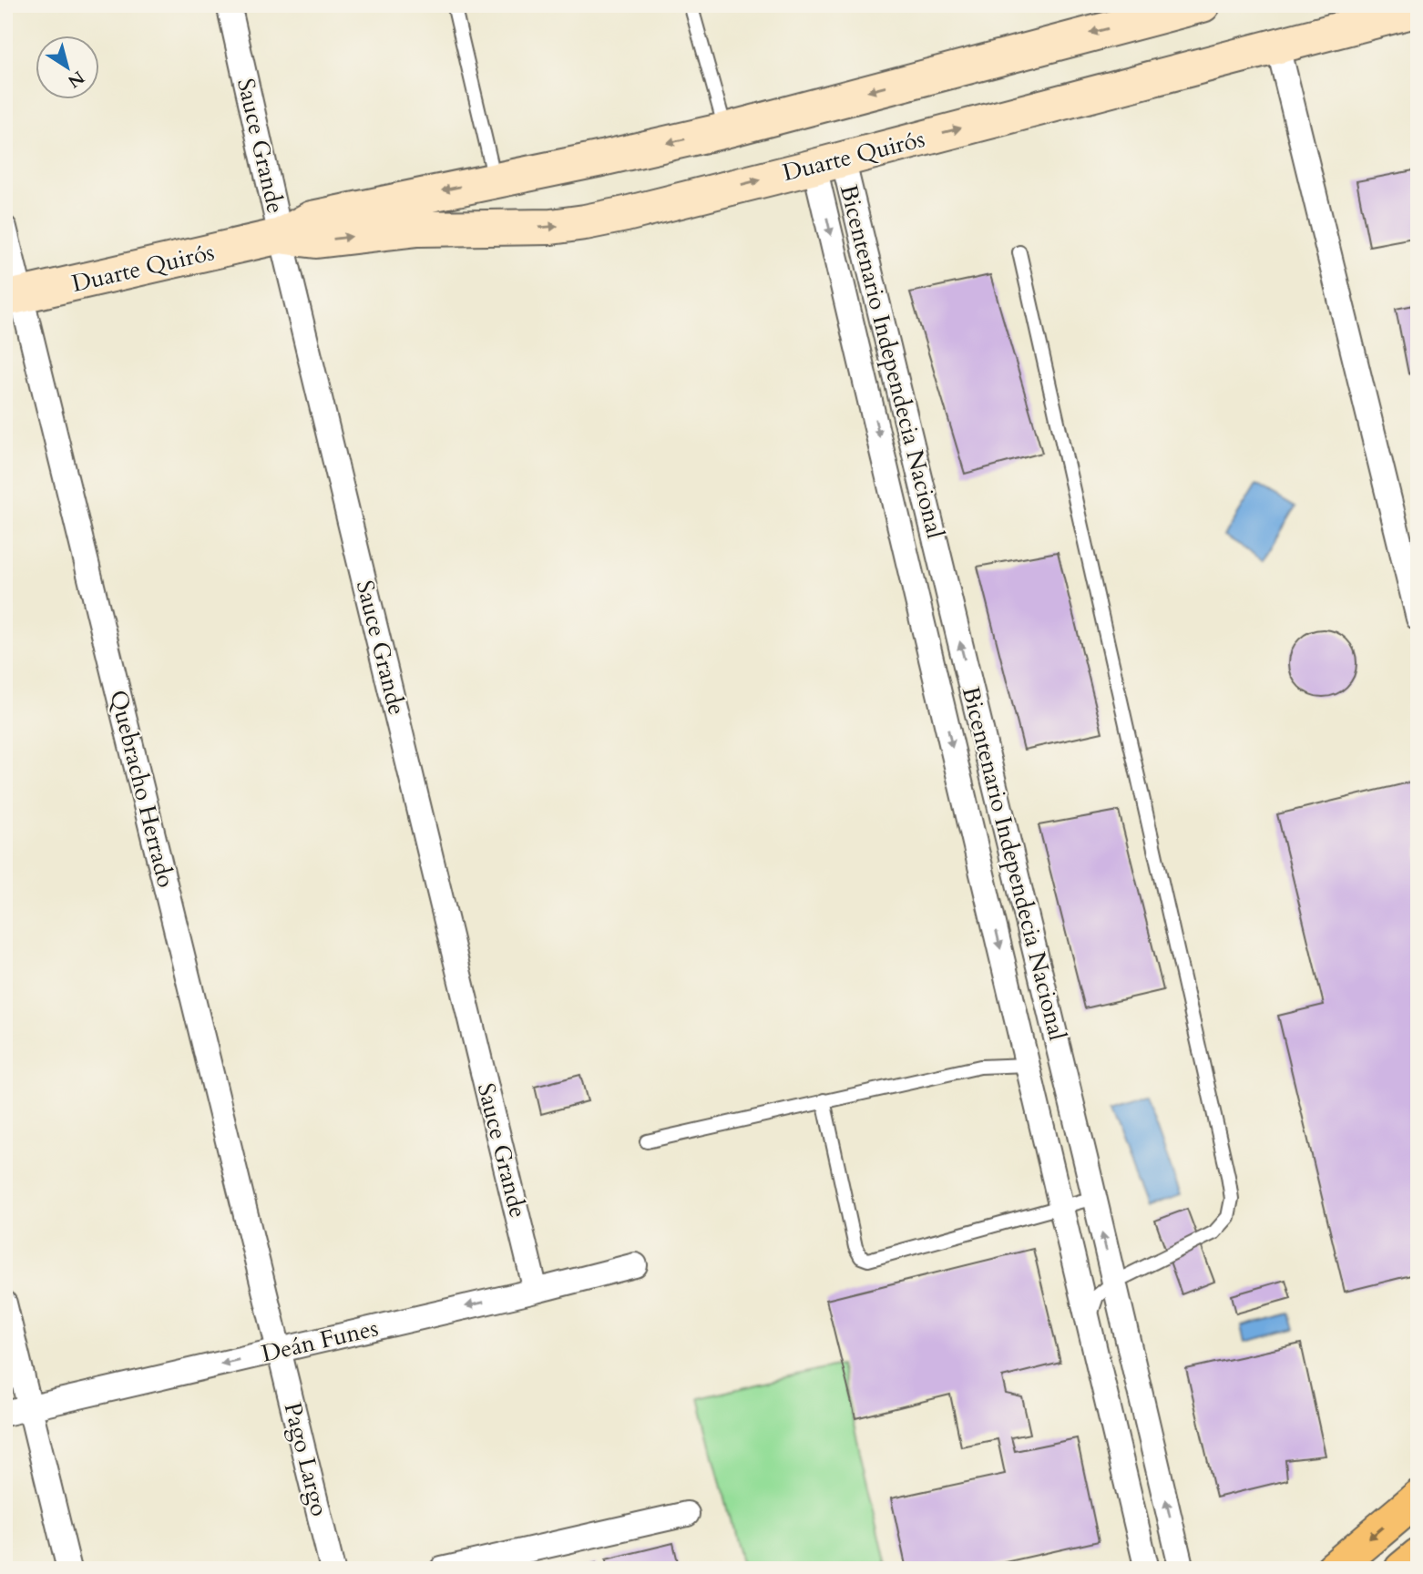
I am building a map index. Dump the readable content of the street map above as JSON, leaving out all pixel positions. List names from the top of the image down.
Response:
{
  "streets": {
    "main road": ["Duarte Quirós"],
    "street": [
      "Sauce Grande",
      "Bicentenario Independecia Nacional",
      "Quebracho Herrado",
      "Deán Funes",
      "Pago Largo"
    ]
  },
  "crossings": [
    ["Sauce Grande", "Duarte Quirós"],
    ["Sauce Grande", "Deán Funes"],
    ["Duarte Quirós", "Bicentenario Independecia Nacional"],
    ["Duarte Quirós", "Quebracho Herrado"],
    ["Quebracho Herrado", "Deán Funes"],
    ["Quebracho Herrado", "Pago Largo"],
    ["Deán Funes", "Pago Largo"]
  ],
  "one_way": ["Deán Funes"],
  "north": "bottom right"
}
